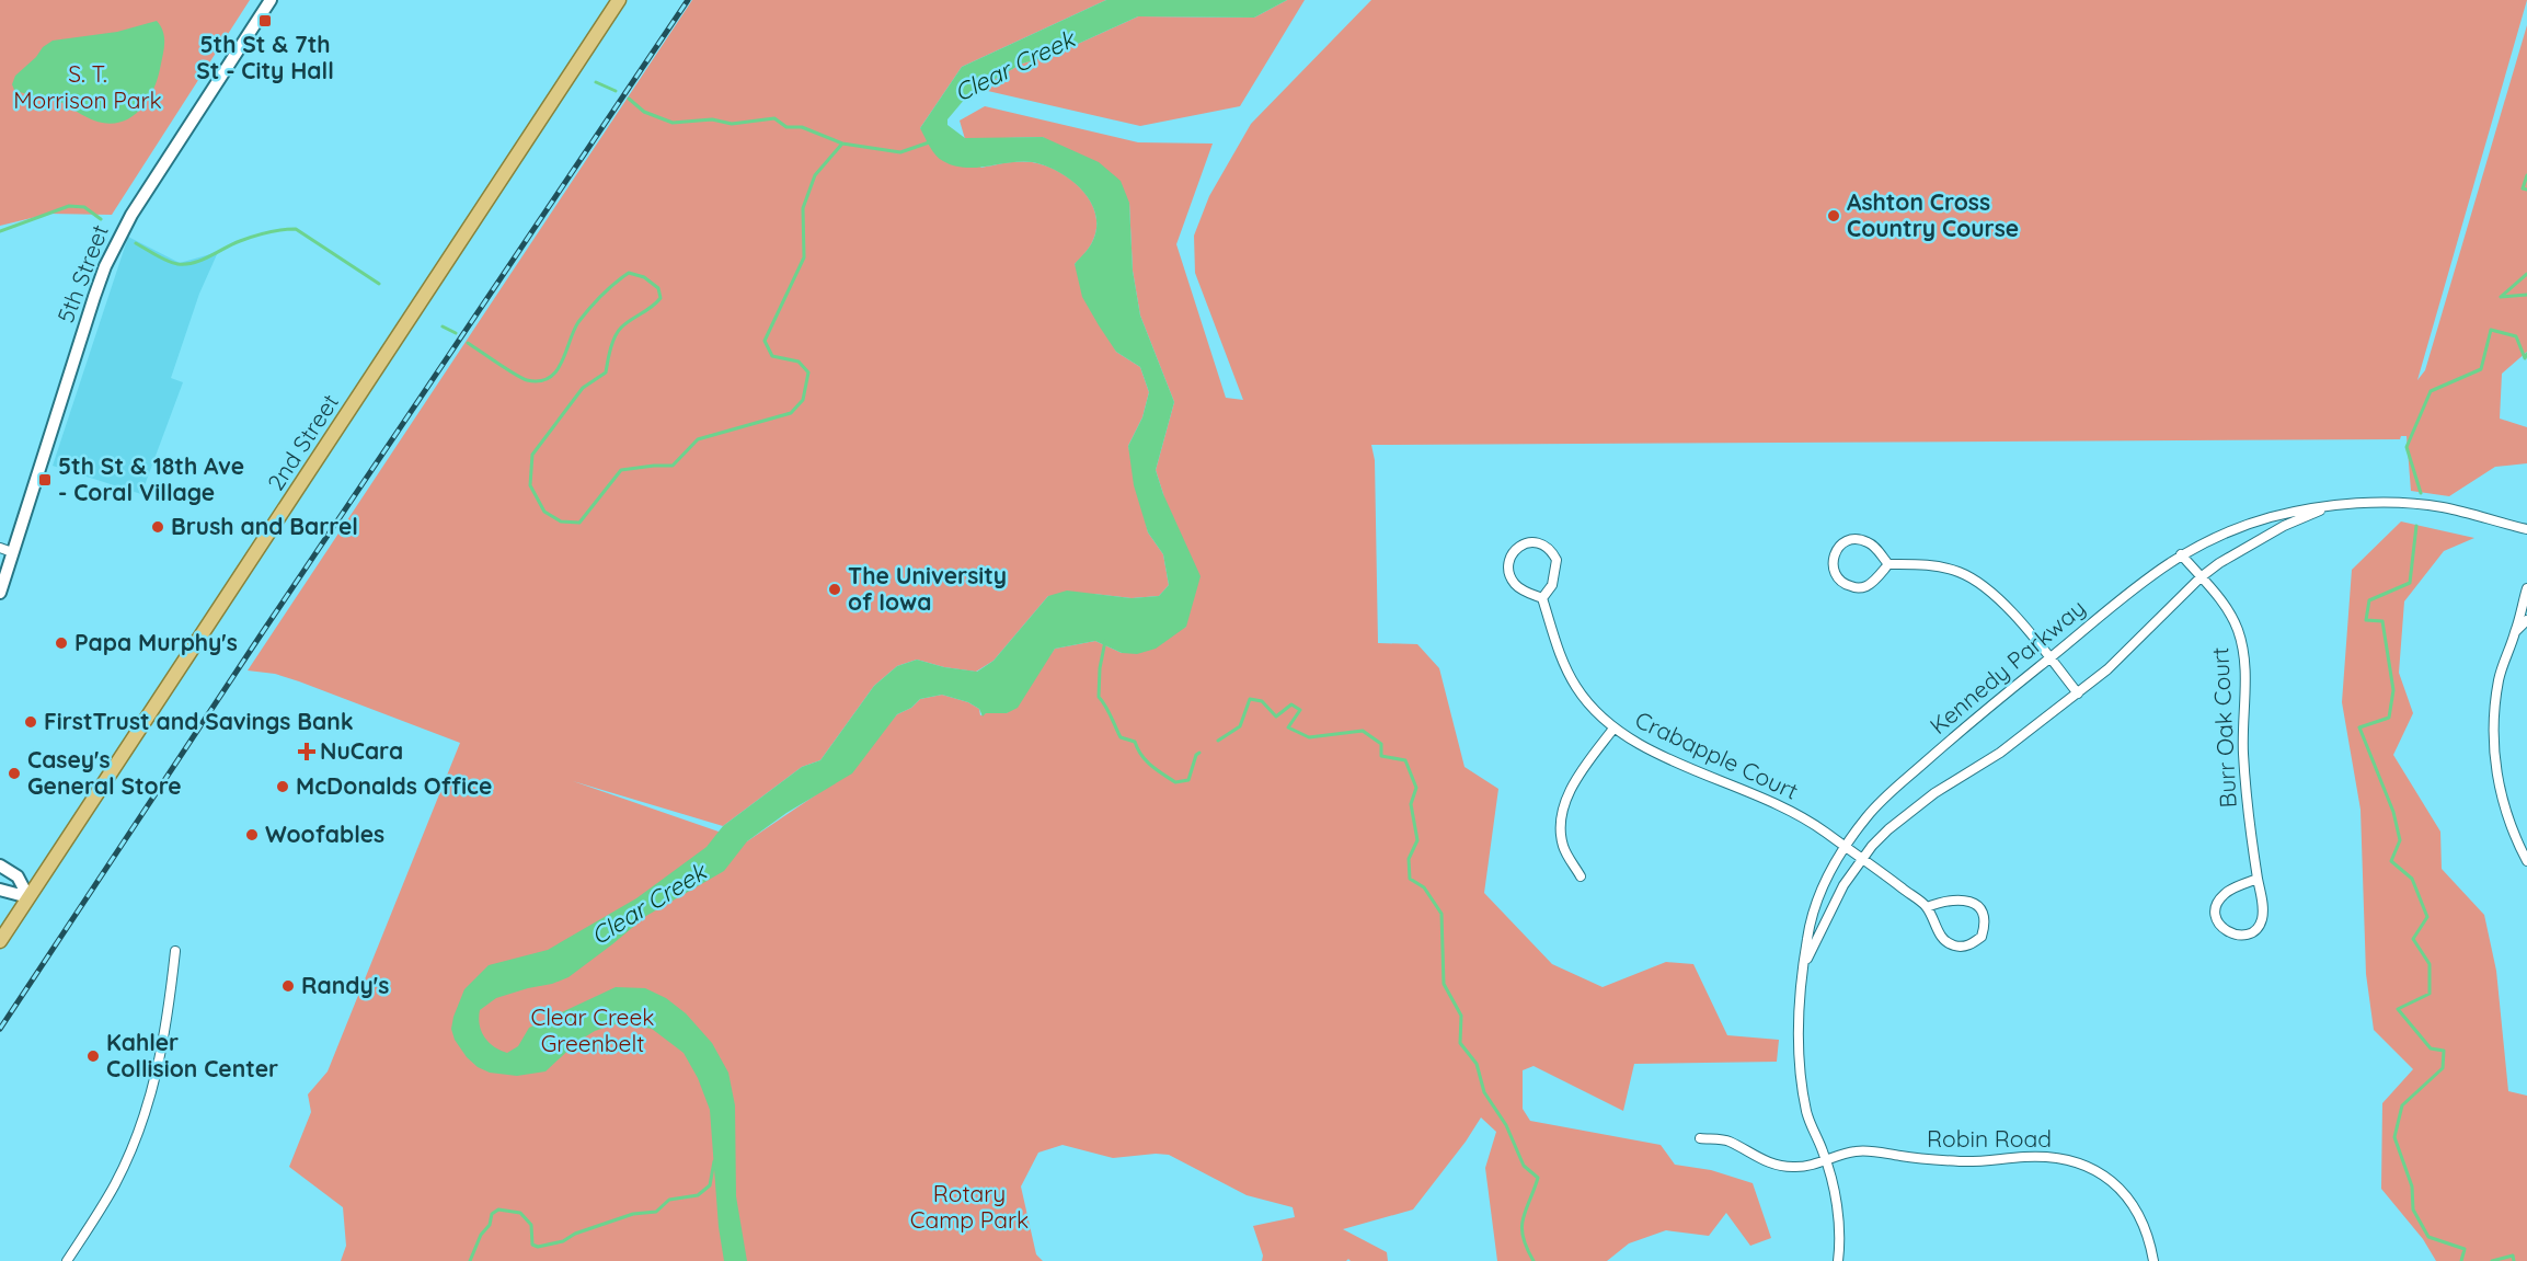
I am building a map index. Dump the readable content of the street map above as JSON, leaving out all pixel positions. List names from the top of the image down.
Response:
{
  "streets": {
    "main road": ["2nd Street"],
    "street": [
      "5th Street",
      "Kennedy Parkway",
      "Burr Oak Court",
      "Crabapple Court",
      "Robin Road"
    ]
  },
  "crossings": [
    ["Kennedy Parkway", "Burr Oak Court"],
    ["Kennedy Parkway", "Crabapple Court"],
    ["Kennedy Parkway", "Robin Road"]
  ],
  "water": ["Clear Creek"],
  "parks": ["S. T. Morrison Park", "Clear Creek Greenbelt", "Rotary Camp Park"],
  "places": {
    "transit": ["5th St & 7th St - City Hall", "5th St & 18th Ave - Coral Village"],
    "other": [
      "Ashton Cross Country Course",
      "Brush and Barrel",
      "The University of Iowa",
      "Papa Murphy's",
      "FirstTrust and Savings Bank",
      "Casey's General Store",
      "McDonalds Office",
      "Woofables",
      "Randy's",
      "Kahler Collision Center"
    ],
    "health": ["NuCara"]
  }
}
